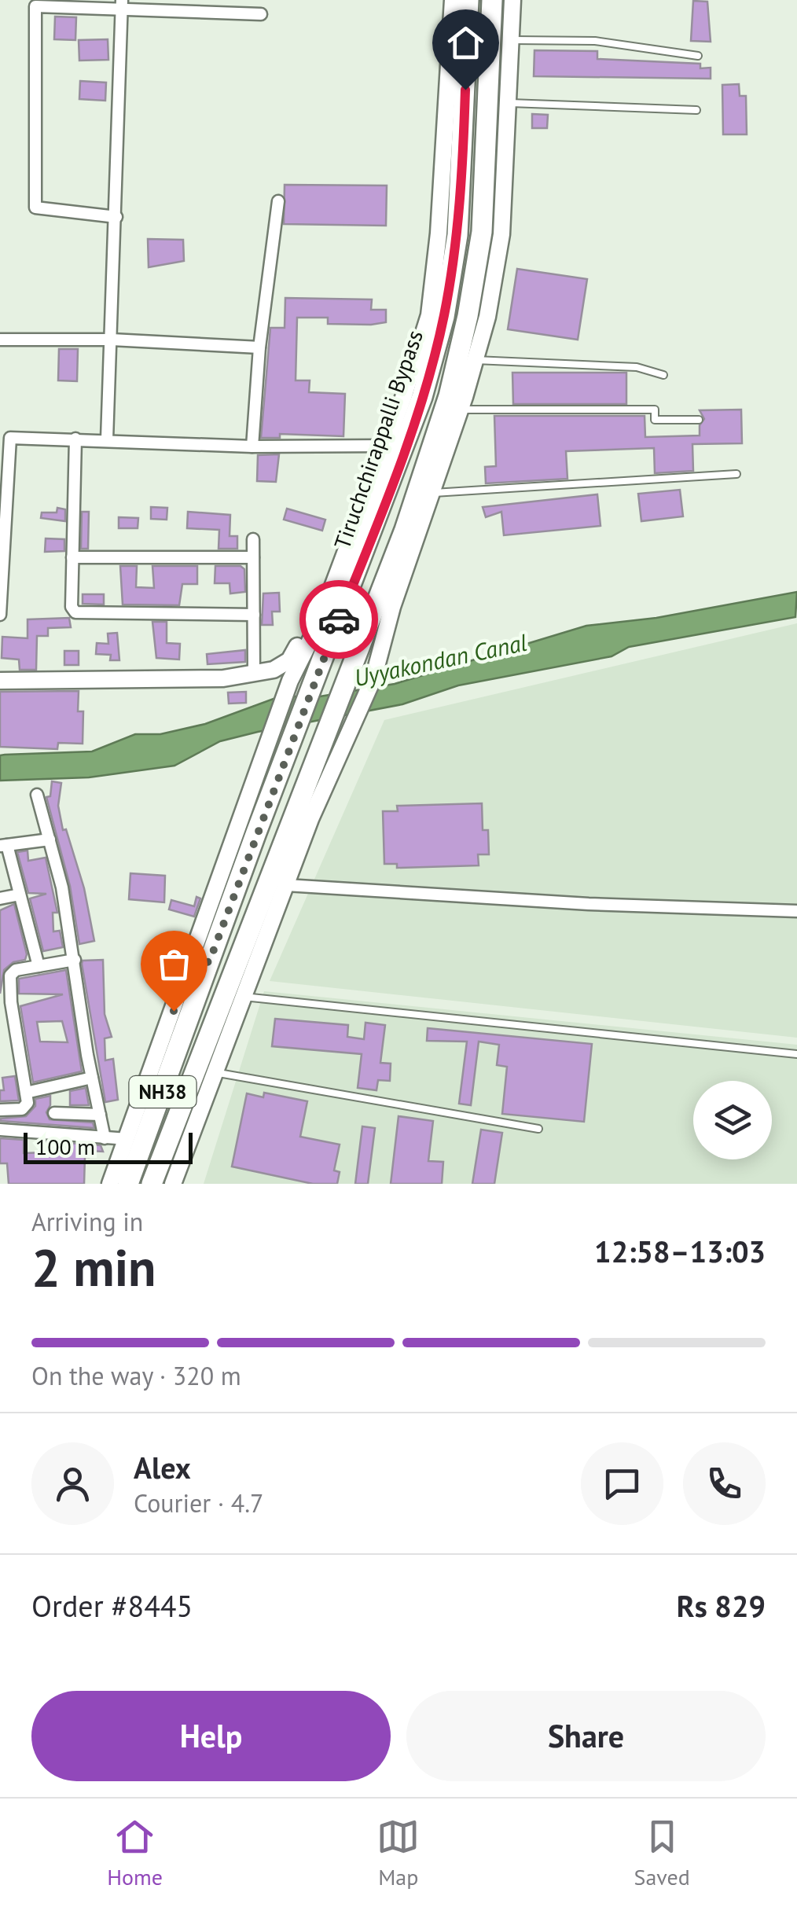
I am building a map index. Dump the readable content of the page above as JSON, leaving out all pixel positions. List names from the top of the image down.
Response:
{
  "streets": {
    "highway": ["Tiruchchirappalli Bypass", "NH38"]
  },
  "crossings": [
    ["Tiruchchirappalli Bypass", "NH38"]
  ],
  "water": ["Uyyakondan Canal"],
  "scale_bar": "100 m",
  "page": {
    "scale": "100 m",
    "heading": ["2 min", "Arriving in", "12:58–13:03"],
    "panel": [
      "Alex",
      "Courier · 4.7",
      "Order #8445",
      "Rs 829"
    ],
    "bar": "On the way · 320 m",
    "buttons": ["Help", "Share"],
    "tabs": ["Home", "Map", "Saved"]
  }
}
